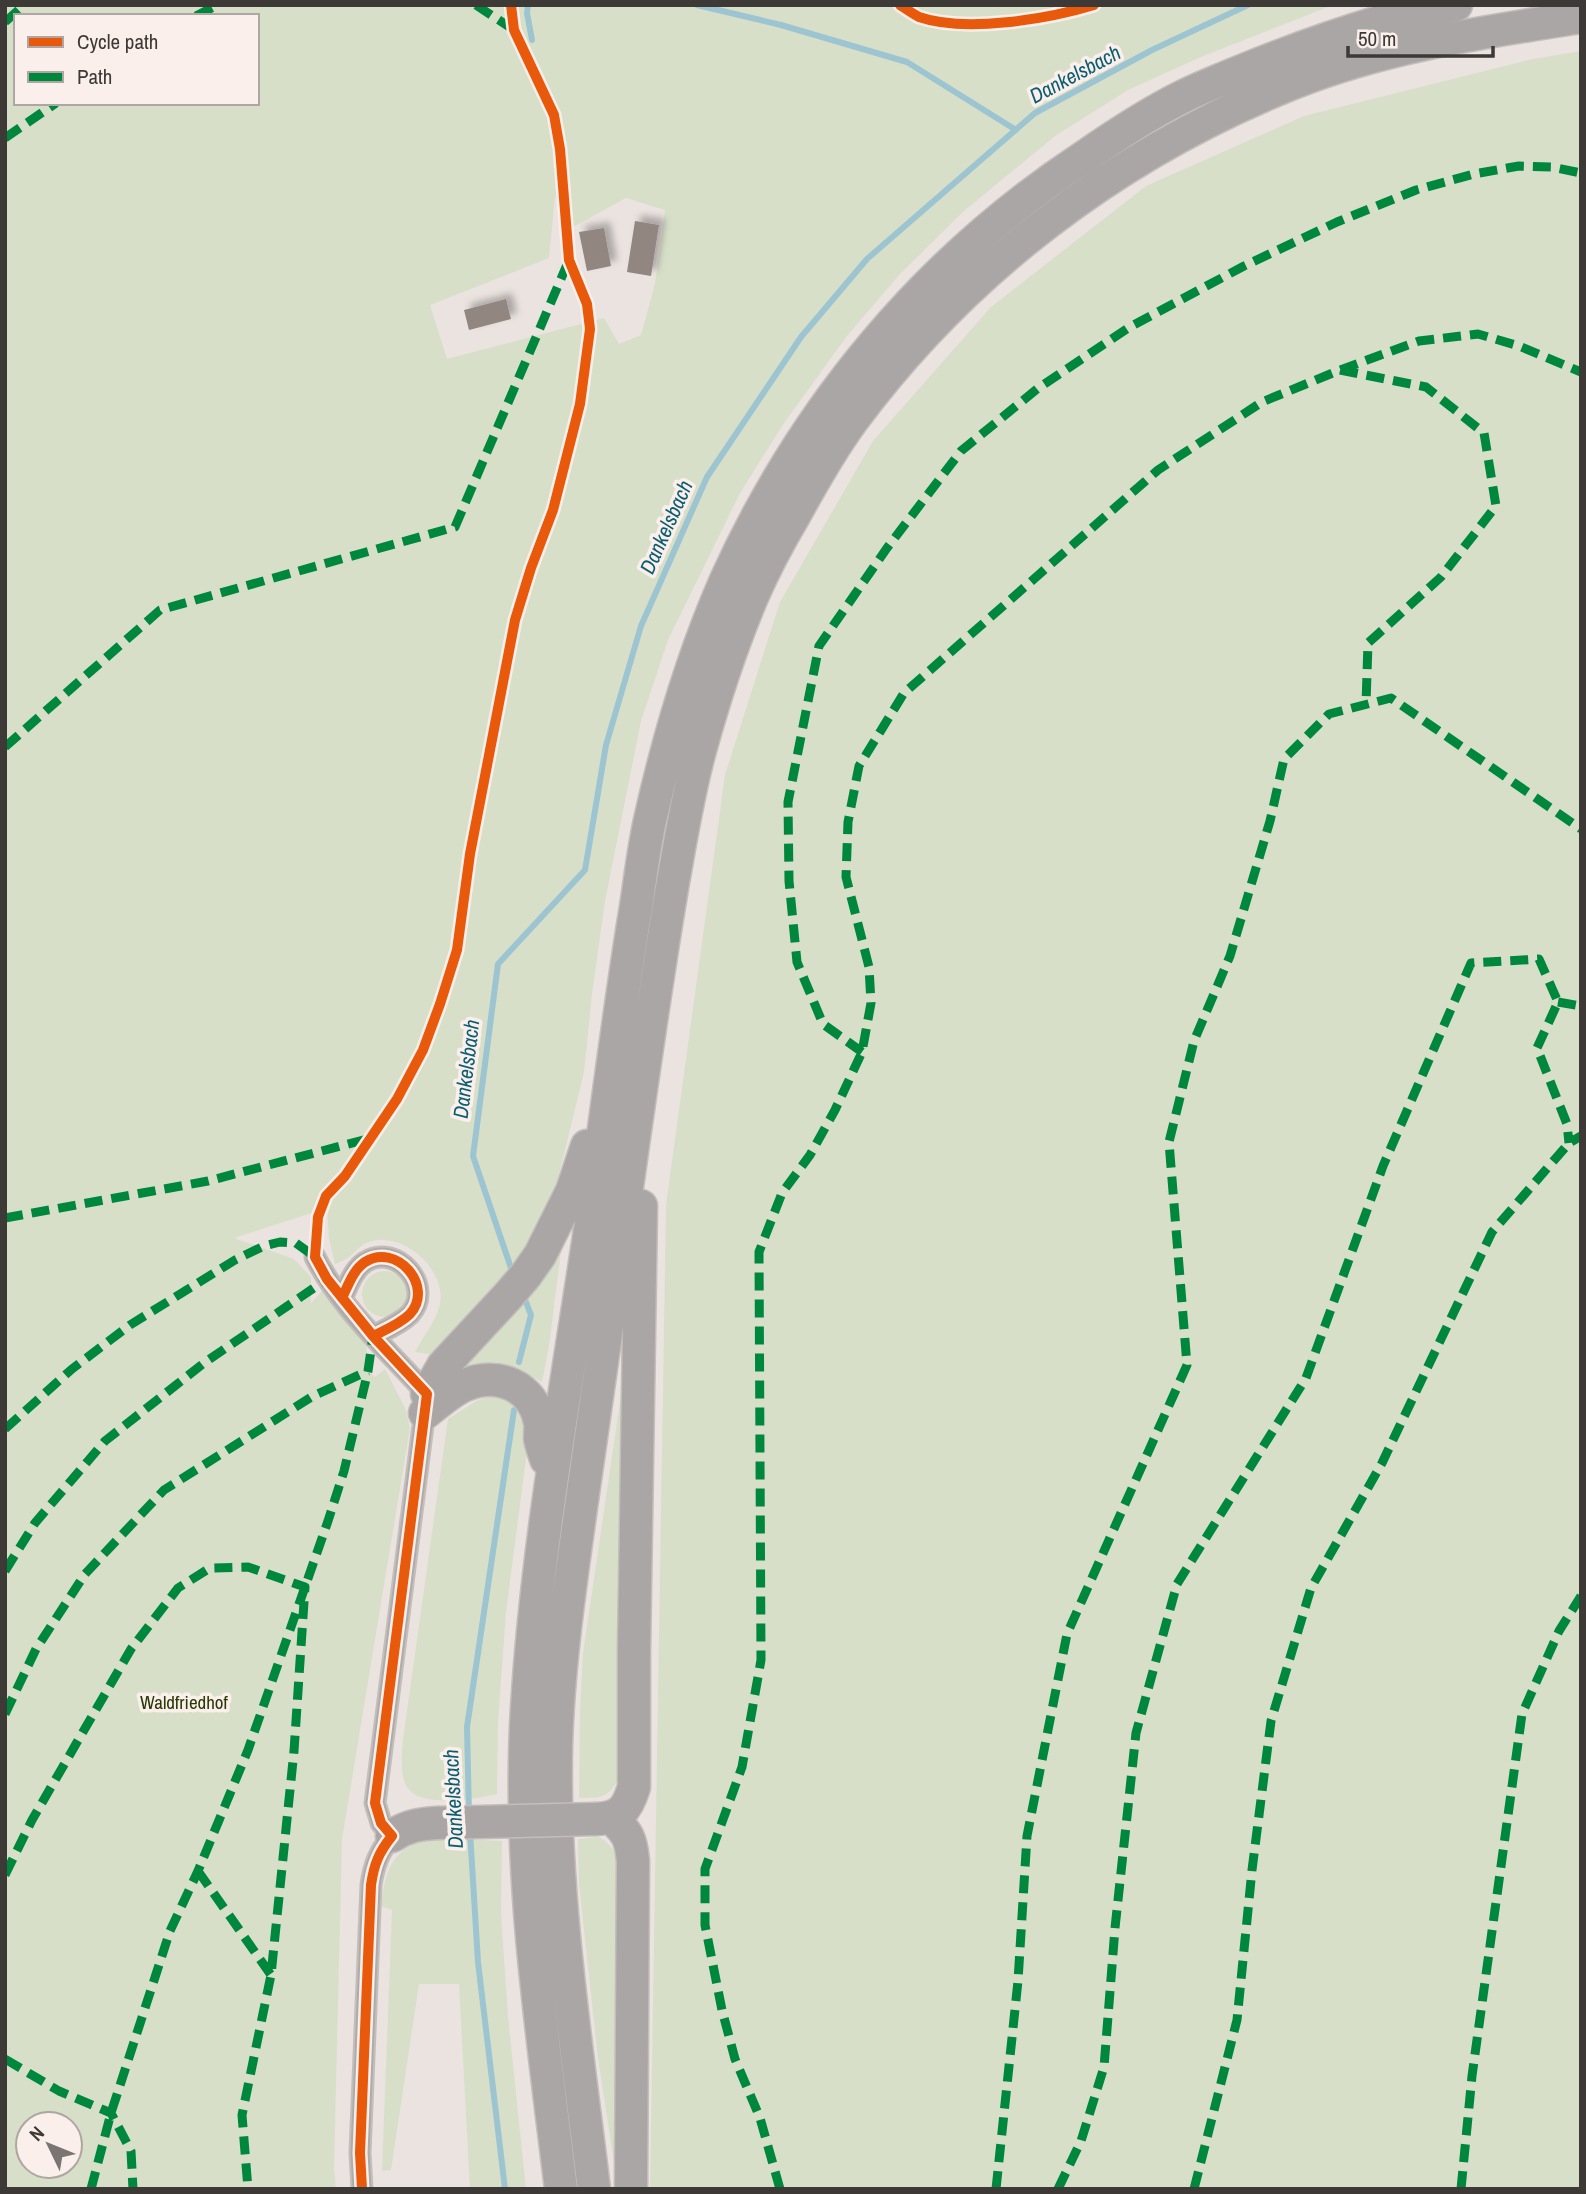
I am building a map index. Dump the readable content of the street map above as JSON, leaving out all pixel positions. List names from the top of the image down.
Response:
{
  "water": ["Dankelsbach"],
  "parks": ["Waldfriedhof"],
  "legend": ["Cycle path", "Path"],
  "scale_bar": "50 m",
  "north": "top left"
}
